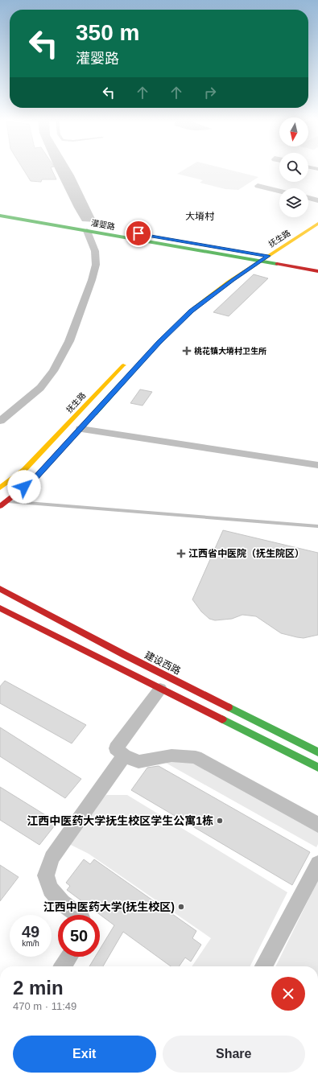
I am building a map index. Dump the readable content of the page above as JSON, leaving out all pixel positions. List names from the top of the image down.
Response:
{
  "streets": {
    "main road": ["灌婴路", "抚生路", "建设西路"]
  },
  "crossings": [
    ["灌婴路", "抚生路"]
  ],
  "districts": ["大塉村"],
  "places": {
    "health": ["桃花镇大塉村卫生所", "江西省中医院（抚生院区）"],
    "other": ["江西中医药大学抚生校区学生公寓1栋", "江西中医药大学(抚生校区)"]
  },
  "north": "bottom",
  "page": {
    "turn": ["350 m", "灌婴路"],
    "speed": "49 km/h",
    "limit": "50",
    "heading": ["2 min", "470 m · 11:49"],
    "buttons": ["Exit", "Share"]
  }
}
